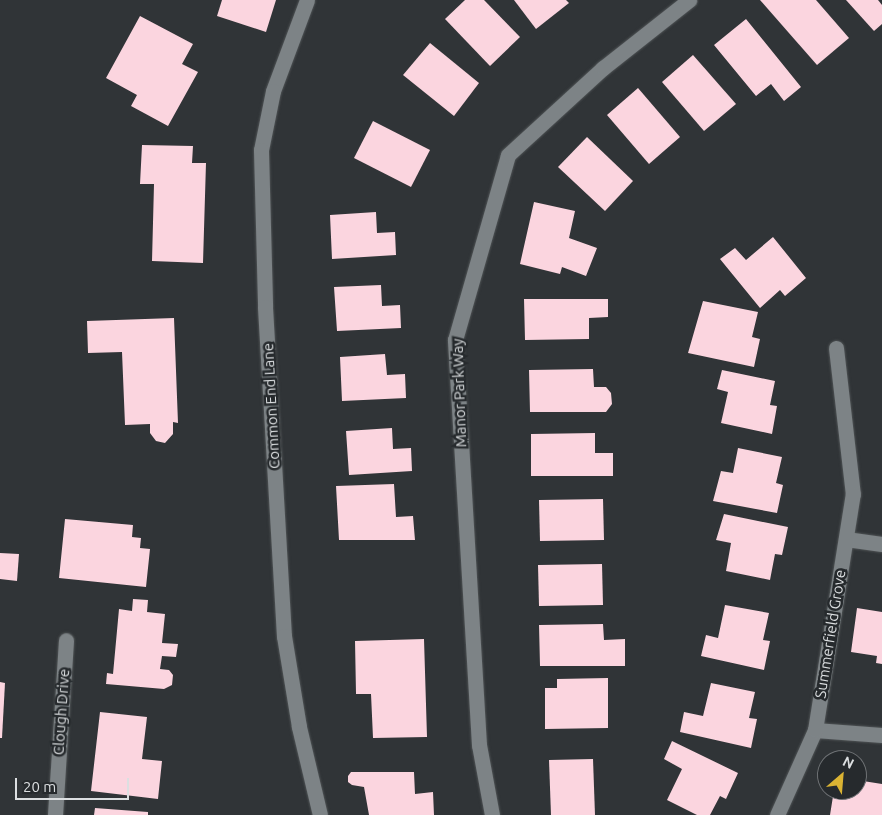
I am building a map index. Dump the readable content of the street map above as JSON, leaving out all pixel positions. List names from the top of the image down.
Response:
{
  "streets": {
    "street": [
      "Manor Park Way",
      "Common End Lane",
      "Summerfield Grove",
      "Clough Drive"
    ]
  },
  "scale_bar": "20 m",
  "north": "top right"
}
